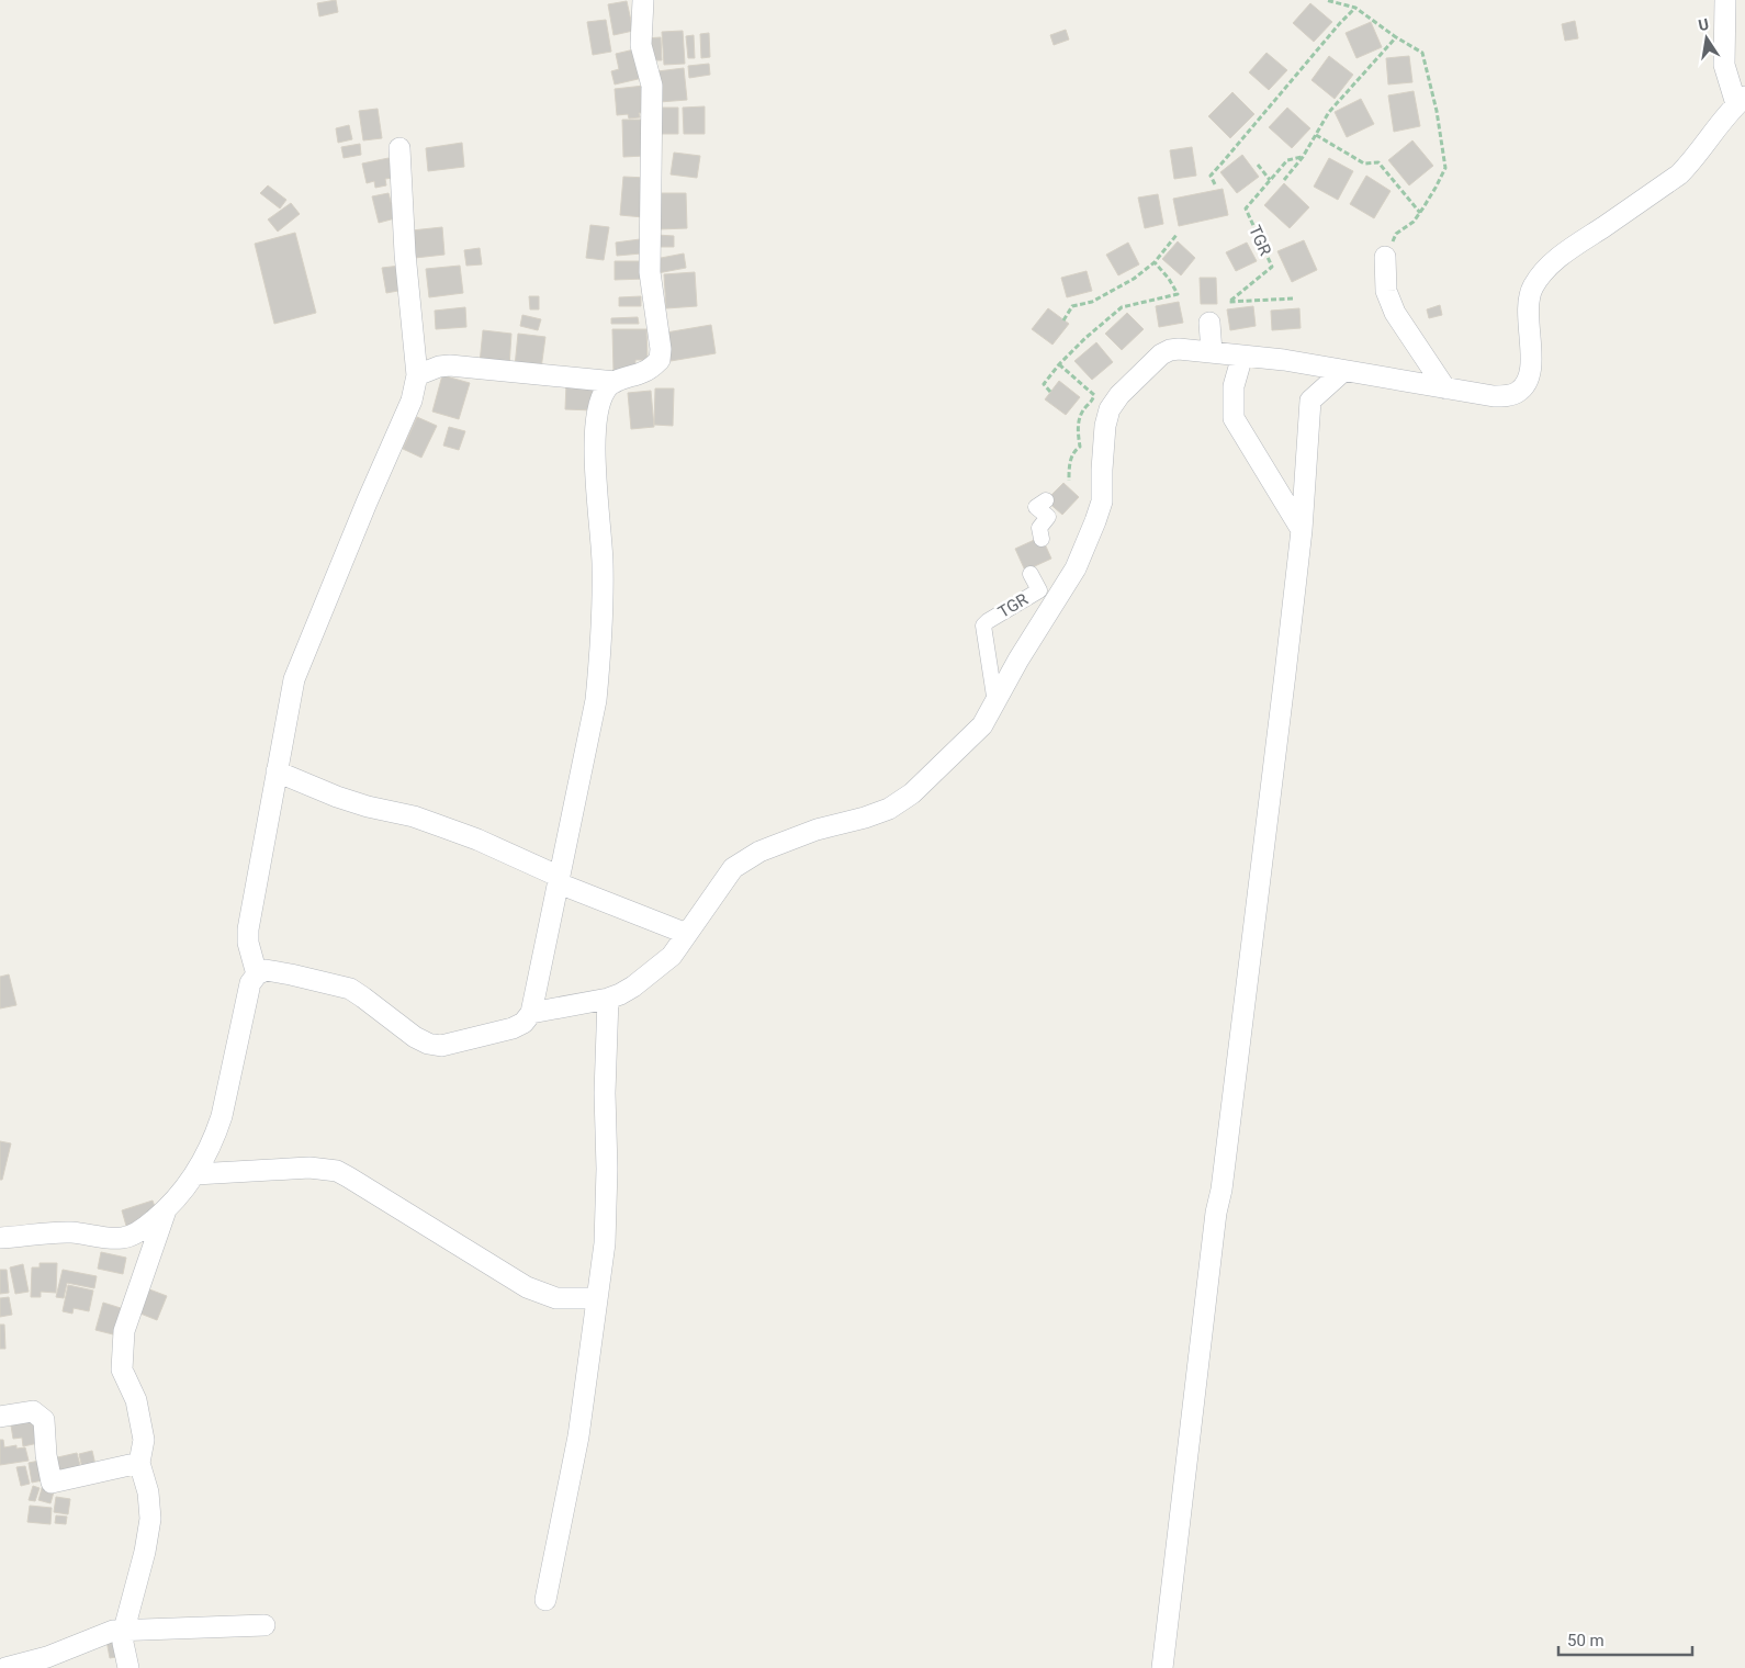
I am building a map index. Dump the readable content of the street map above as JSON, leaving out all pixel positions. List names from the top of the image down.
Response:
{
  "streets": {
    "street": ["TGR"]
  },
  "scale_bar": "50 m",
  "north": "top"
}
